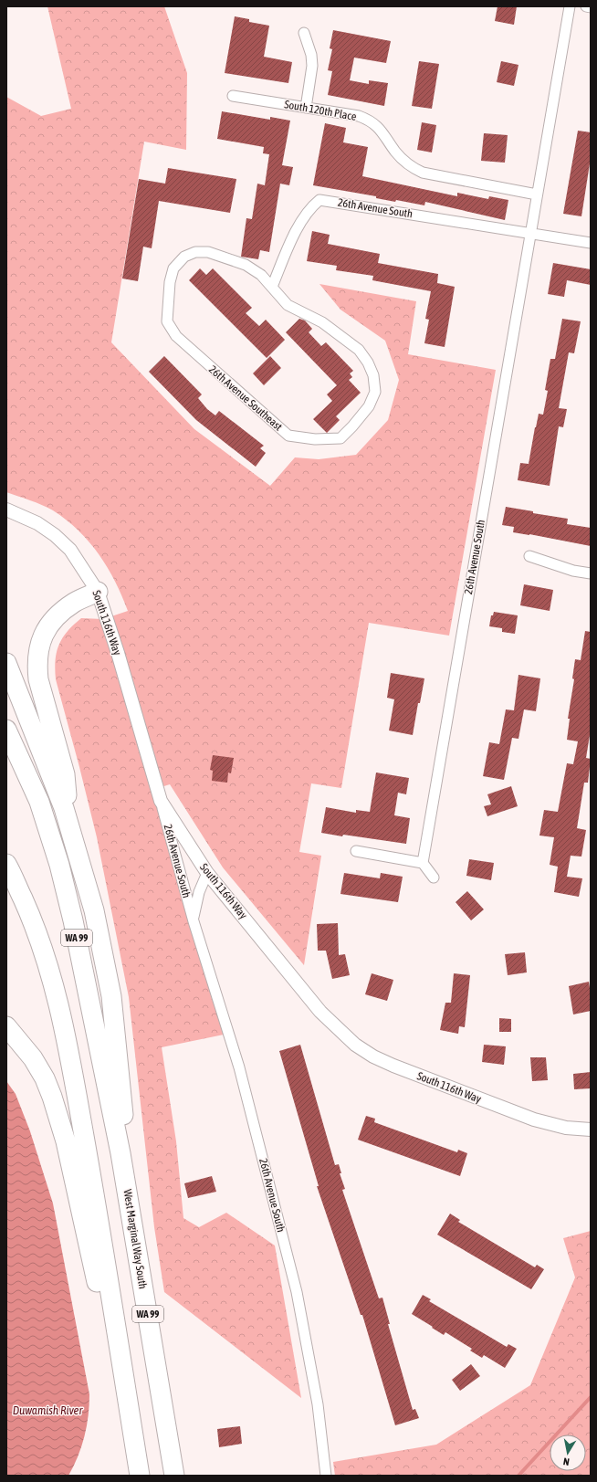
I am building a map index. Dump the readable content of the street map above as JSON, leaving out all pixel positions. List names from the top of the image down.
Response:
{
  "streets": {
    "highway": ["WA 99", "West Marginal Way South"],
    "street": [
      "South 120th Place",
      "26th Avenue South",
      "26th Avenue Southeast",
      "South 116th Way"
    ]
  },
  "crossings": [
    ["South 120th Place", "26th Avenue South"],
    ["26th Avenue South", "26th Avenue Southeast"],
    ["26th Avenue South", "South 116th Way"],
    ["WA 99", "West Marginal Way South"]
  ],
  "water": ["Duwamish River"],
  "north": "bottom"
}
